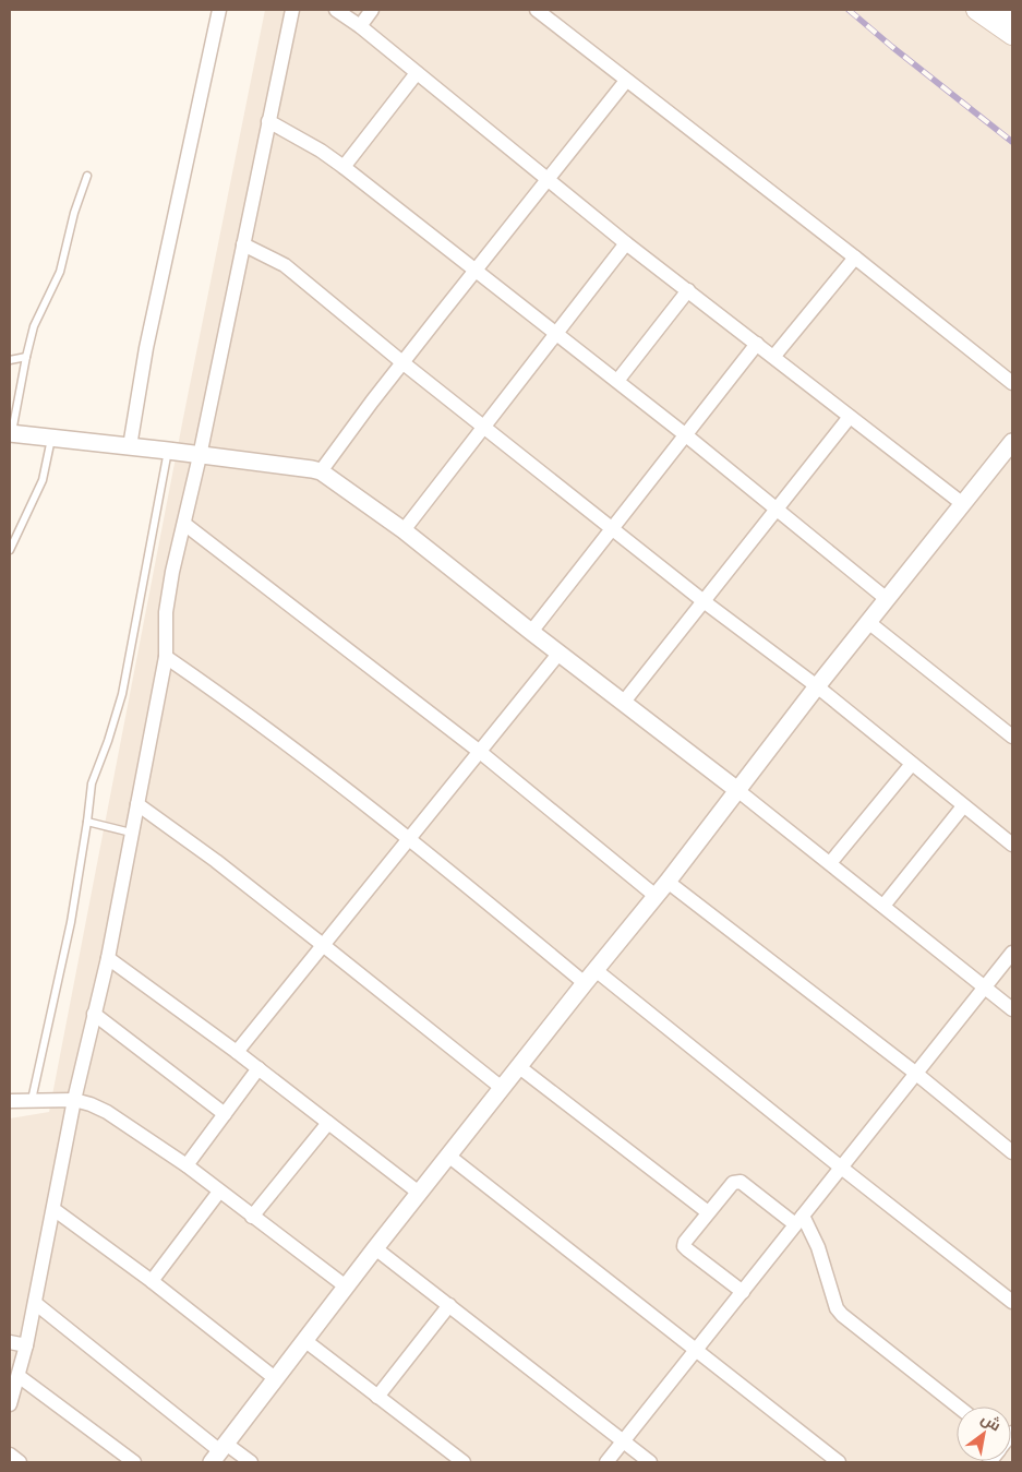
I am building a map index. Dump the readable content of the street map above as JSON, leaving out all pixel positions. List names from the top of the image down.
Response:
{
  "north": "top right"
}
